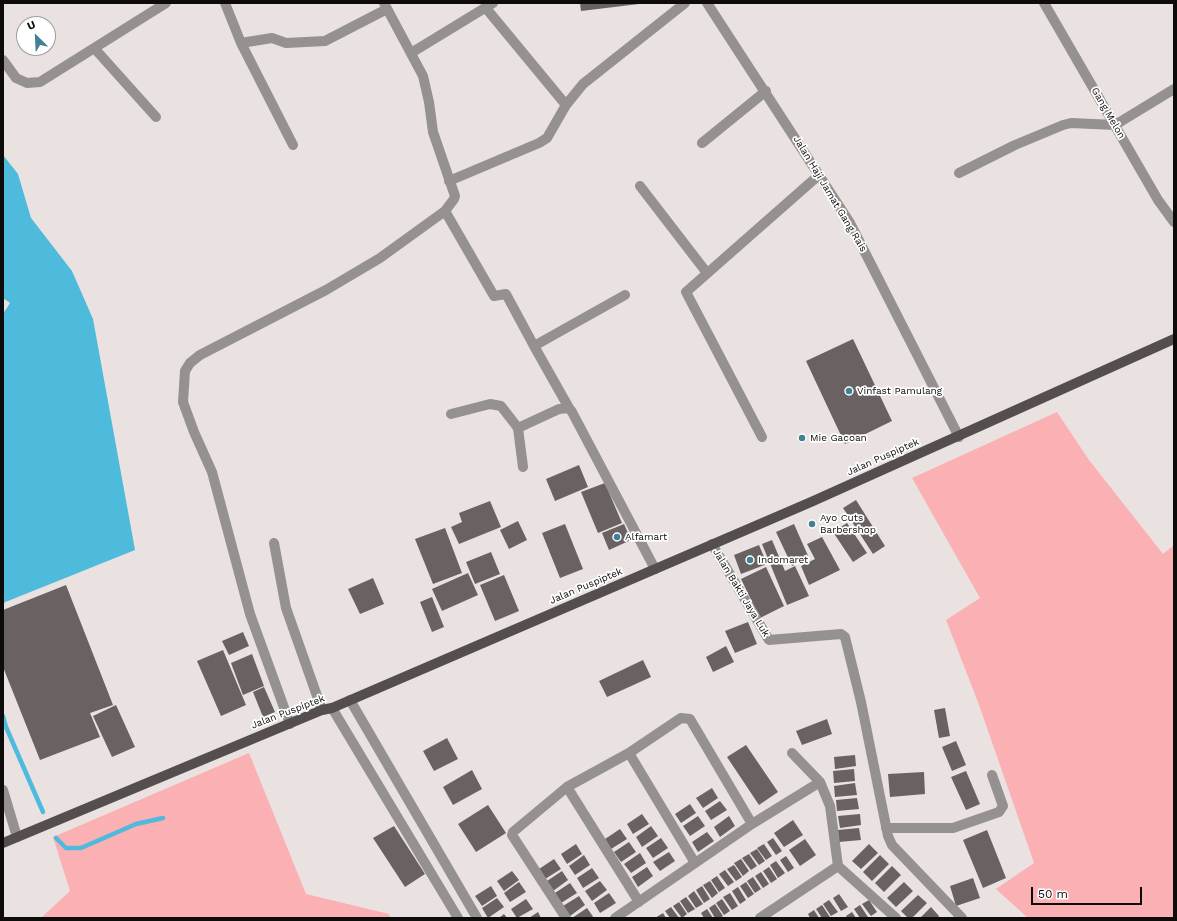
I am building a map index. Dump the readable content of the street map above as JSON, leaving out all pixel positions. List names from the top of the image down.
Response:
{
  "streets": {
    "main road": ["Jalan Puspiptek"],
    "street": ["Gang Melon", "Jalan Haji Jamat Gang Rais", "Jalan Bakti Jaya Luk"]
  },
  "crossings": [
    ["Jalan Haji Jamat Gang Rais", "Jalan Puspiptek"],
    ["Jalan Puspiptek", "Jalan Bakti Jaya Luk"]
  ],
  "places": [
    "Vinfast Pamulang",
    "Mie Gacoan",
    "Ayo Cuts Barbershop",
    "Alfamart",
    "Indomaret"
  ],
  "scale_bar": "50 m",
  "north": "top left"
}
